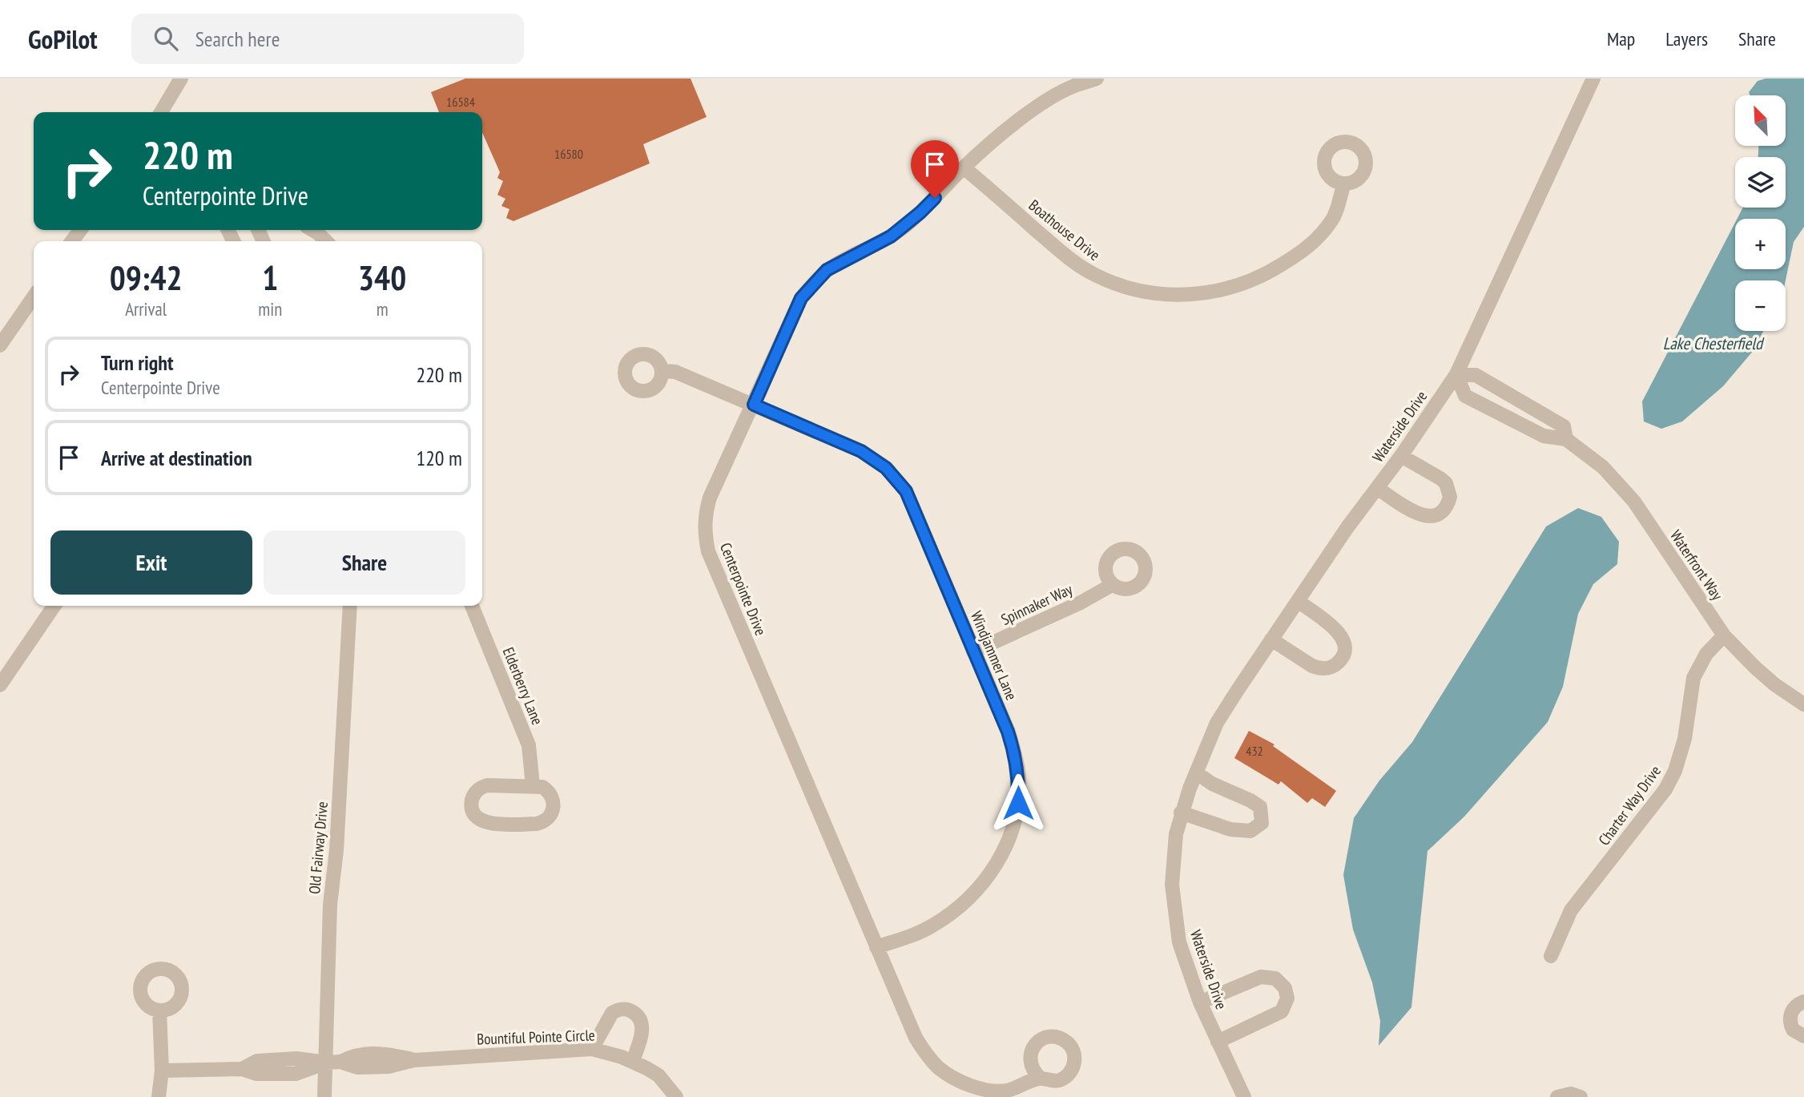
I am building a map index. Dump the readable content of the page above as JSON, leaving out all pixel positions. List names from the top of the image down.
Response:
{
  "streets": {
    "street": [
      "Boathouse Drive",
      "Waterside Drive",
      "Waterfront Way",
      "Centerpointe Drive",
      "Spinnaker Way",
      "Windjammer Lane",
      "Elderberry Lane",
      "Charter Way Drive",
      "Old Fairway Drive",
      "Bountiful Pointe Circle"
    ]
  },
  "crossings": [
    ["Boathouse Drive", "Centerpointe Drive"],
    ["Waterside Drive", "Waterfront Way"],
    ["Waterfront Way", "Charter Way Drive"],
    ["Centerpointe Drive", "Windjammer Lane"],
    ["Spinnaker Way", "Windjammer Lane"],
    ["Old Fairway Drive", "Bountiful Pointe Circle"]
  ],
  "water": ["Lake Chesterfield"],
  "house_numbers": ["16584", "16580", "432"],
  "north": "top left",
  "page": {
    "header": "GoPilot",
    "search": "Search here",
    "nav": ["Map", "Layers", "Share"],
    "map_buttons": ["+", "−"],
    "turn": ["220 m", "Centerpointe Drive"],
    "eta": [
      "09:42",
      "Arrival",
      "1",
      "min",
      "340",
      "m"
    ],
    "list": [
      {
        "name": "Turn right",
        "note": "Centerpointe Drive",
        "value": "220 m"
      },
      {
        "name": "Arrive at destination",
        "value": "120 m"
      }
    ],
    "buttons": ["Exit", "Share"]
  }
}
